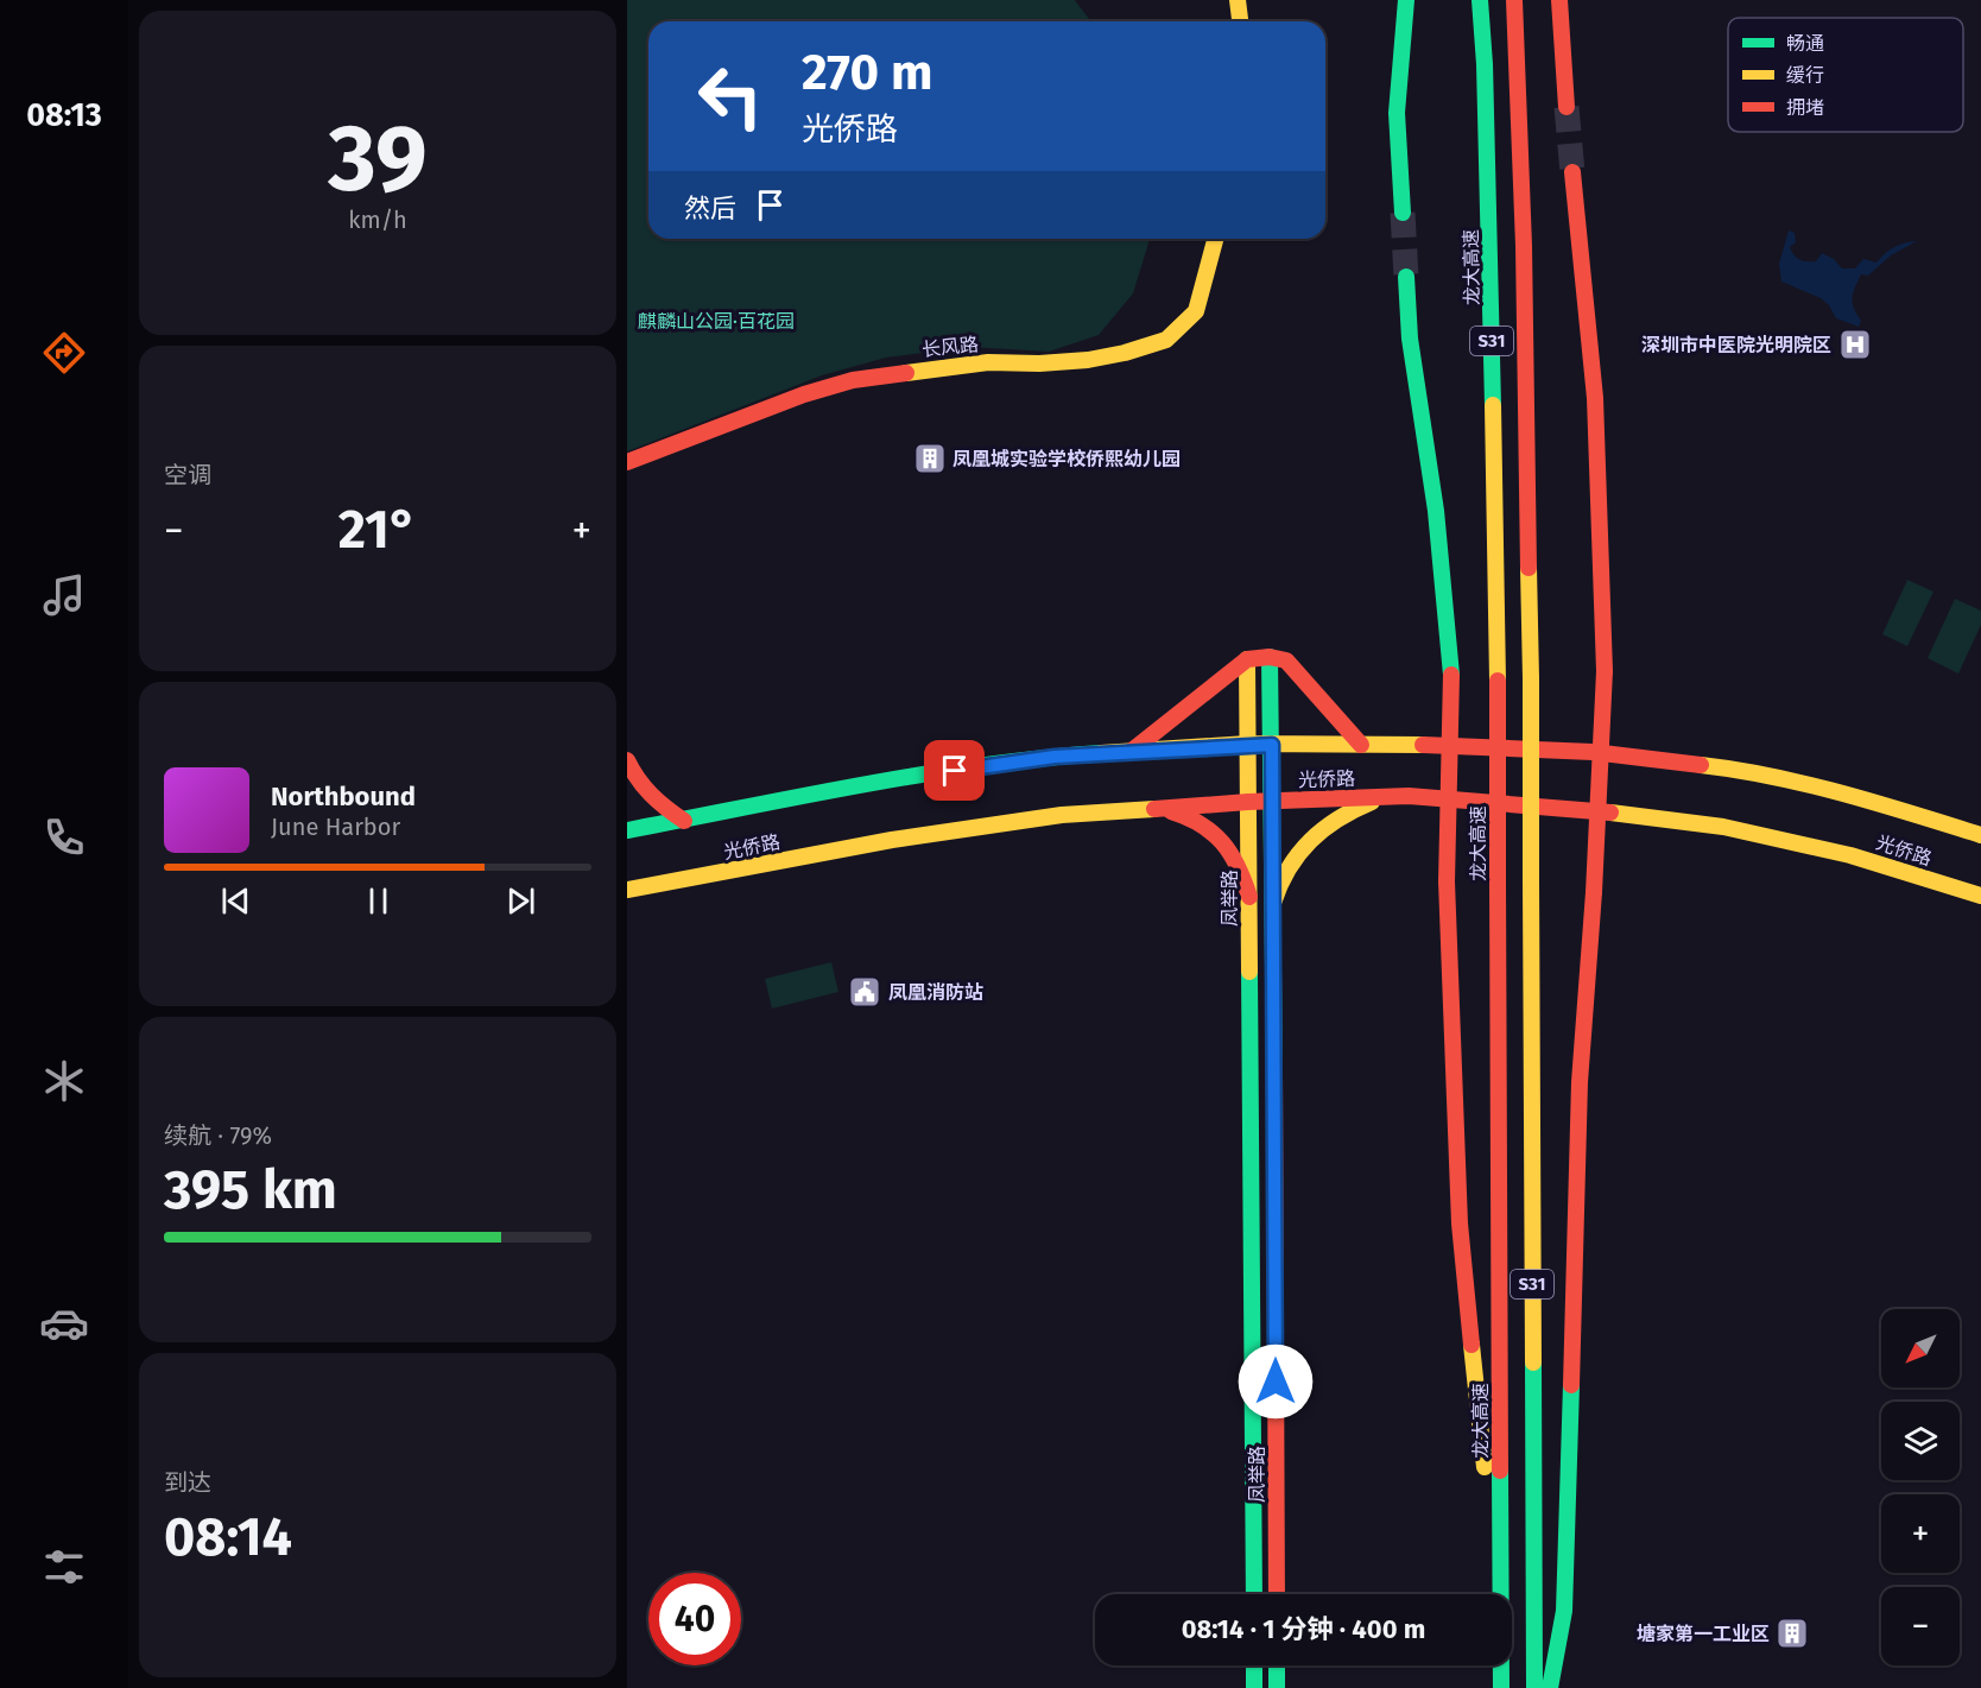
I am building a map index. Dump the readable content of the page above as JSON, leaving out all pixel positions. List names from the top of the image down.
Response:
{
  "streets": {
    "main road": [
      "龙大高速",
      "S31",
      "长风路",
      "光侨路",
      "凤举路"
    ]
  },
  "crossings": [
    ["光侨路", "凤举路"]
  ],
  "parks": ["麒麟山公园·百花园"],
  "places": {
    "hospital": ["深圳市中医院光明院区"],
    "building": ["凤凰城实验学校侨熙幼儿园", "塘家第一工业区"],
    "public building": ["凤凰消防站"]
  },
  "legend": ["畅通", "缓行", "拥堵"],
  "north": "bottom left",
  "page": {
    "tabs": "08:13",
    "tile": [
      ["39", "km/h"],
      "空调",
      ["续航 · 79%", "395 km"],
      ["到达", "08:14"]
    ],
    "turn": ["270 m", "光侨路"],
    "then": "然后",
    "heat": ["−", "21°", "+"],
    "song": ["Northbound", "June Harbor"],
    "map_buttons": ["+", "−"],
    "limit": "40",
    "trip": "08:14 · 1 分钟 · 400 m"
  }
}
